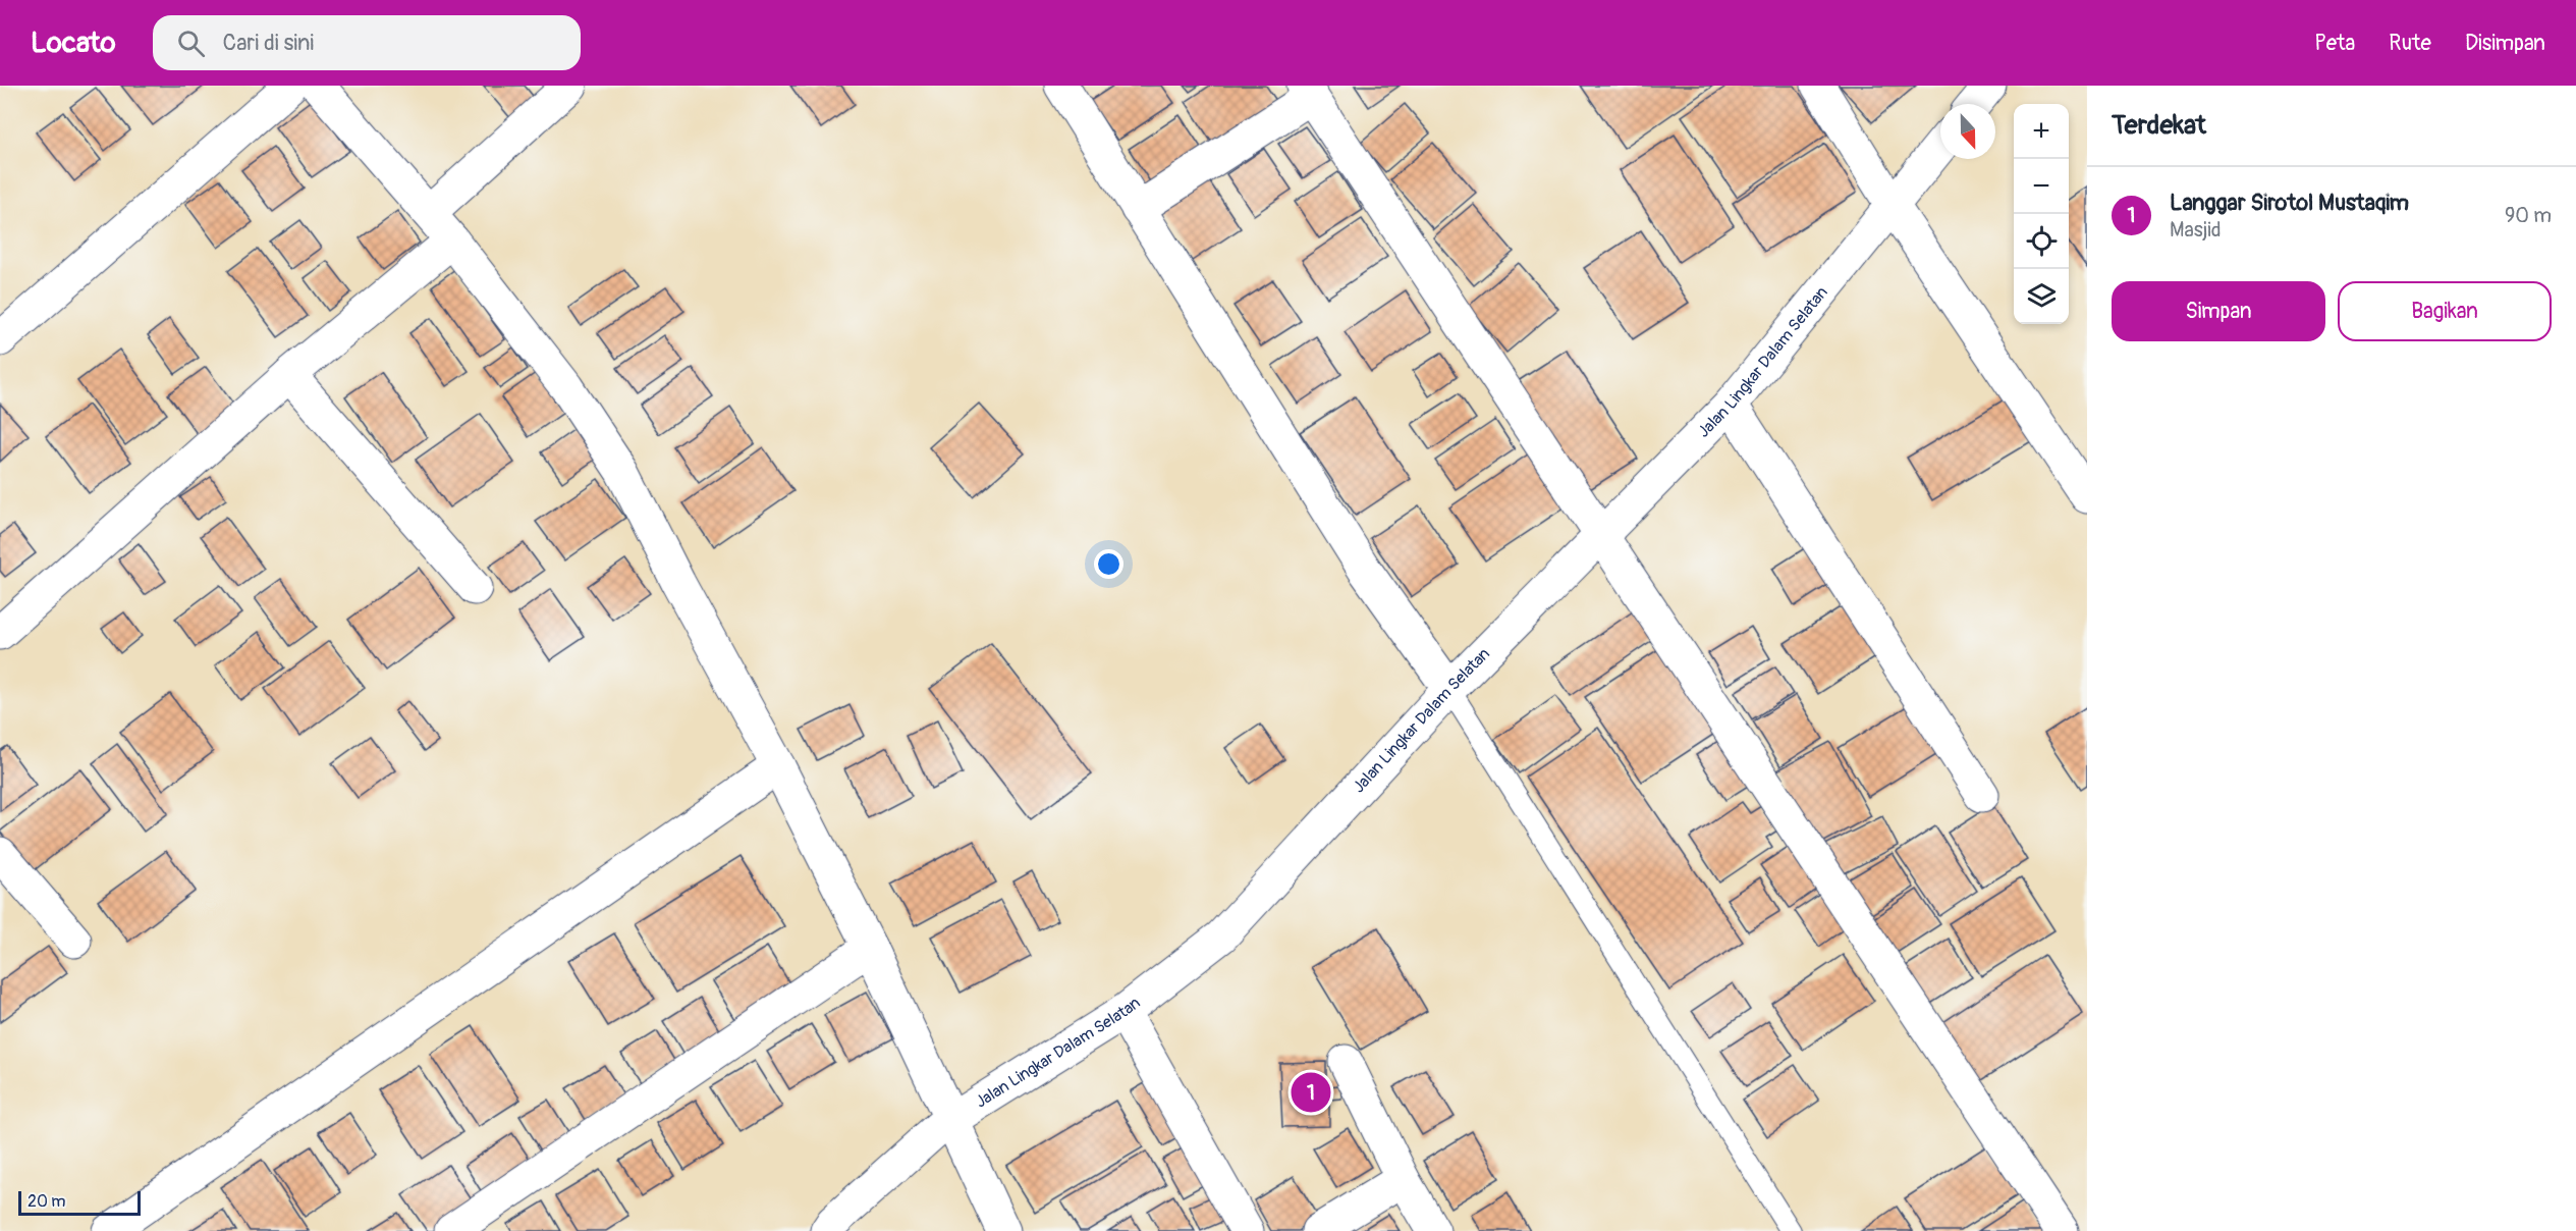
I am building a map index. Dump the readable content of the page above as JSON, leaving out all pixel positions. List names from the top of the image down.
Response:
{
  "streets": {
    "street": ["Jalan Lingkar Dalam Selatan"]
  },
  "scale_bar": "20 m",
  "north": "bottom",
  "page": {
    "header": "Locato",
    "search": "Cari di sini",
    "nav": ["Peta", "Rute", "Disimpan"],
    "heading": "Terdekat",
    "map_buttons": ["+", "−"],
    "list": [
      {
        "mark": "1",
        "name": "Langgar Sirotol Mustaqim",
        "note": "Masjid",
        "value": "90 m"
      }
    ],
    "buttons": ["Simpan", "Bagikan"],
    "pins": "1",
    "scale": "20 m"
  }
}
